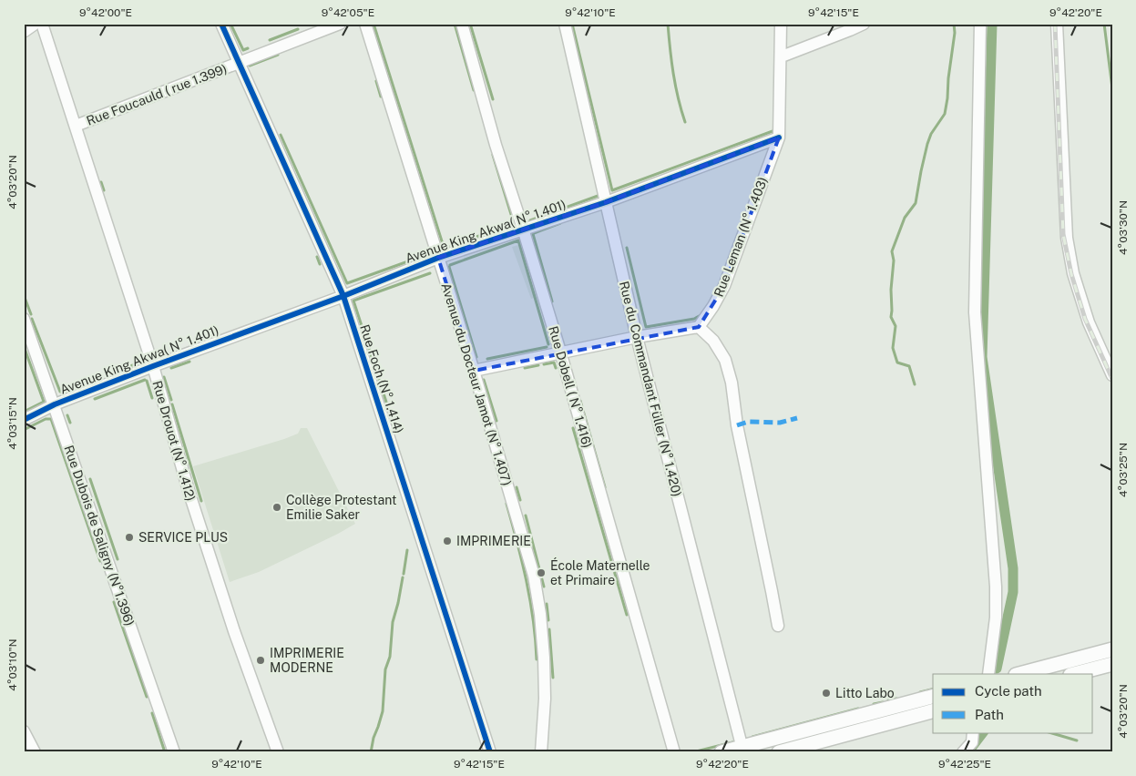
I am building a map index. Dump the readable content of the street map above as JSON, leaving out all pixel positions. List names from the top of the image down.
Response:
{
  "streets": {
    "street": [
      "Rue Foucauld ( rue 1.399)",
      "Avenue King Akwa( N° 1.401)",
      "Rue Leman (N° 1.403)",
      "Rue Foch (N° 1.414)",
      "Avenue du Docteur Jamot (N° 1.407)",
      "Rue Dobell ( N° 1.416)",
      "Rue du Commandant Füller (N° 1.420)",
      "Rue Drouot (N° 1.412)",
      "Rue Dubois de Saligny (N°1.396)"
    ]
  },
  "crossings": [
    ["Rue Foucauld ( rue 1.399)", "Rue Foch (N° 1.414)"],
    ["Rue Foucauld ( rue 1.399)", "Rue Drouot (N° 1.412)"],
    ["Avenue King Akwa( N° 1.401)", "Rue Leman (N° 1.403)"],
    ["Avenue King Akwa( N° 1.401)", "Rue Foch (N° 1.414)"],
    ["Avenue King Akwa( N° 1.401)", "Avenue du Docteur Jamot (N° 1.407)"],
    ["Avenue King Akwa( N° 1.401)", "Rue Dobell ( N° 1.416)"],
    ["Avenue King Akwa( N° 1.401)", "Rue du Commandant Füller (N° 1.420)"],
    ["Avenue King Akwa( N° 1.401)", "Rue Drouot (N° 1.412)"],
    ["Avenue King Akwa( N° 1.401)", "Rue Dubois de Saligny (N°1.396)"]
  ],
  "places": [
    "Collège Protestant Emilie Saker",
    "SERVICE PLUS",
    "IMPRIMERIE",
    "École Maternelle et Primaire",
    "IMPRIMERIE MODERNE",
    "Litto Labo"
  ],
  "legend": ["Cycle path", "Path"],
  "coordinates": [
    "9°42'00\"E",
    "9°42'05\"E",
    "9°42'10\"E",
    "9°42'15\"E",
    "9°42'20\"E",
    "4°03'20\"N",
    "4°03'30\"N",
    "4°03'15\"N",
    "4°03'25\"N",
    "4°03'10\"N",
    "9°42'25\"E"
  ]
}
